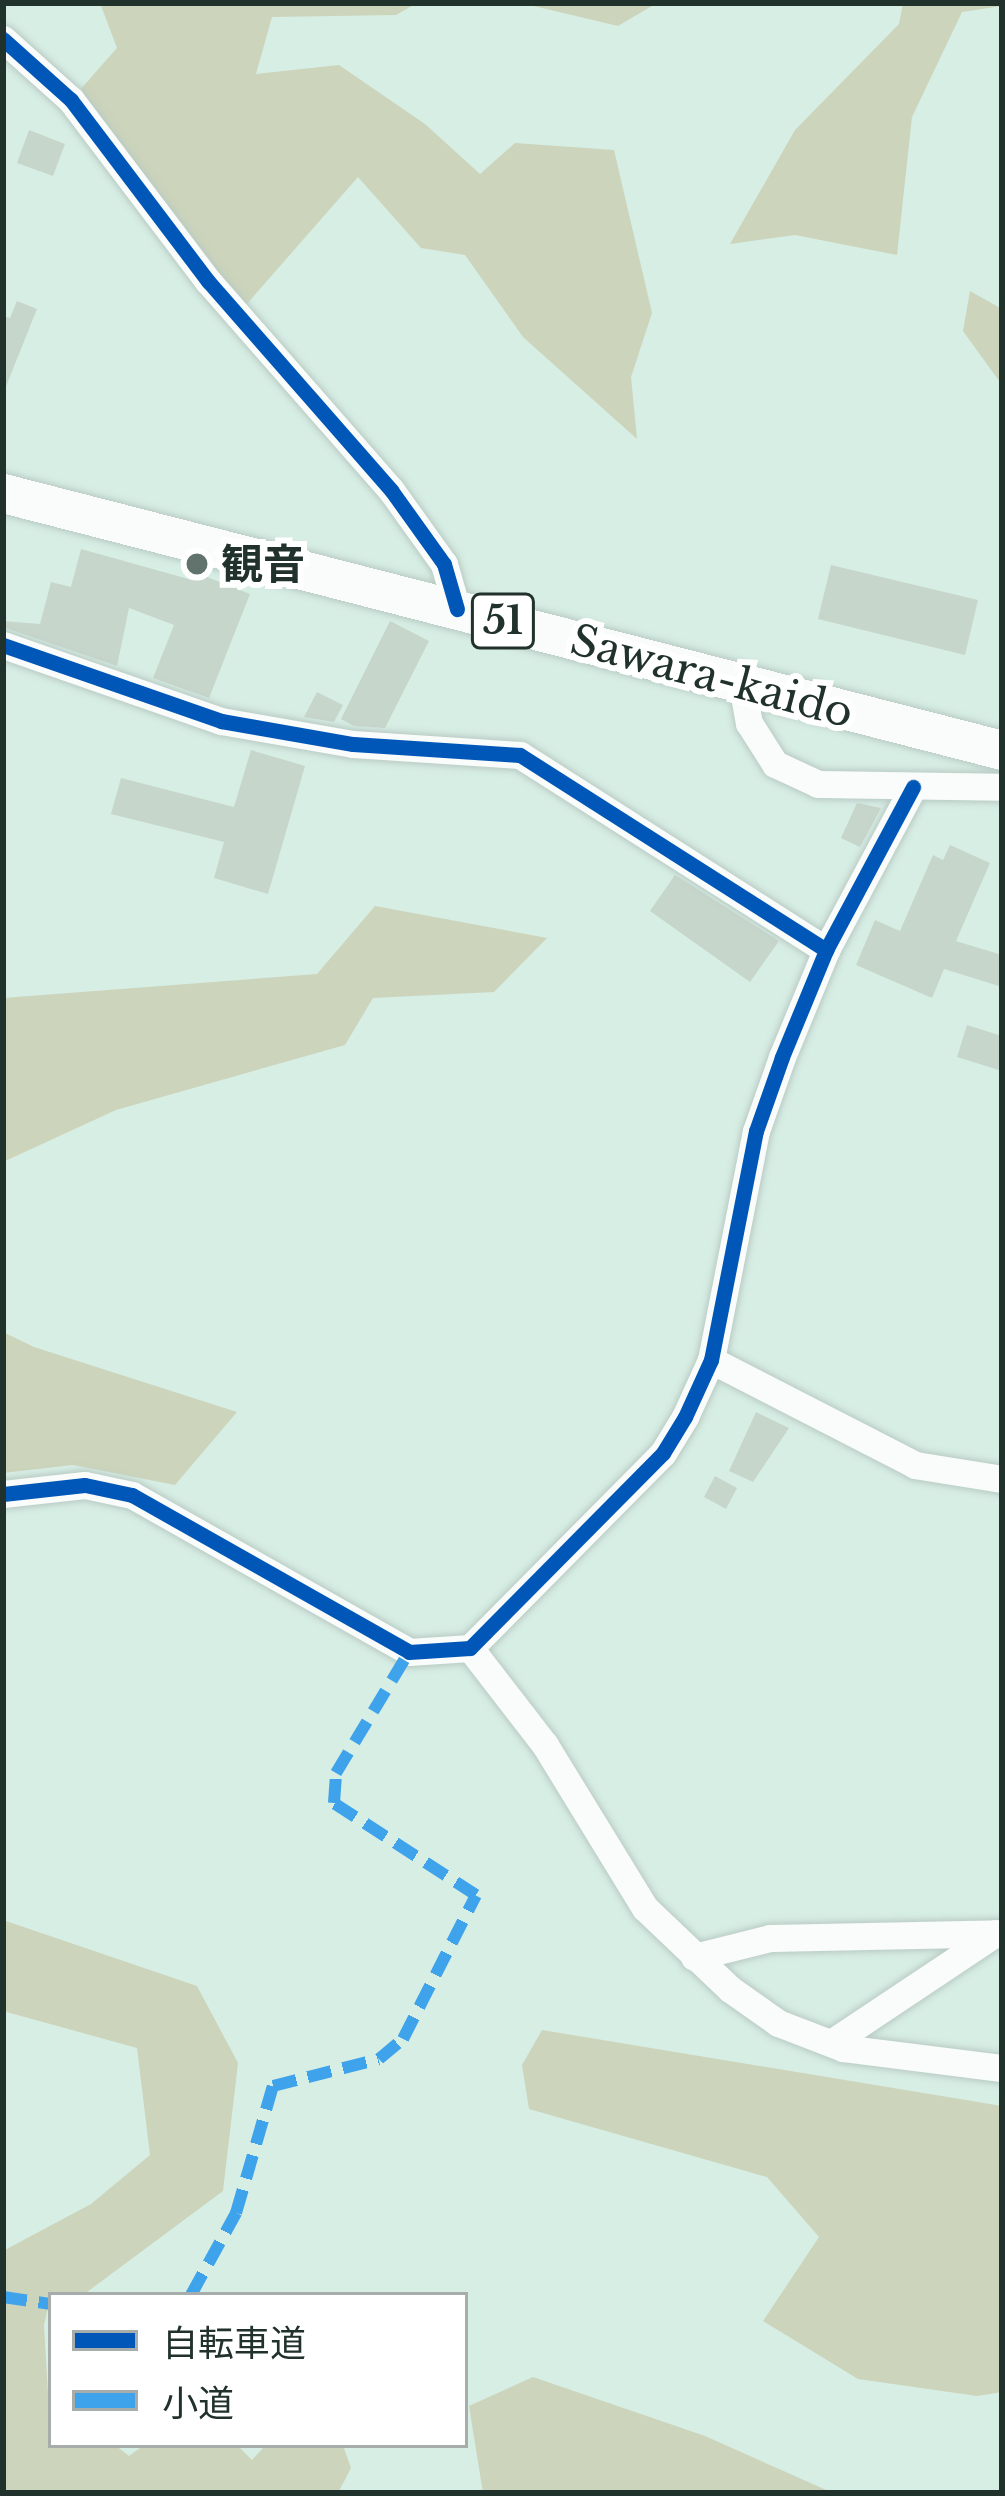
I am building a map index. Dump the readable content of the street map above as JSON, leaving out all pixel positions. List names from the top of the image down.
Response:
{
  "streets": {
    "highway": ["51", "Sawara-kaido"]
  },
  "places": ["観音"],
  "legend": ["自転車道", "小道"]
}
